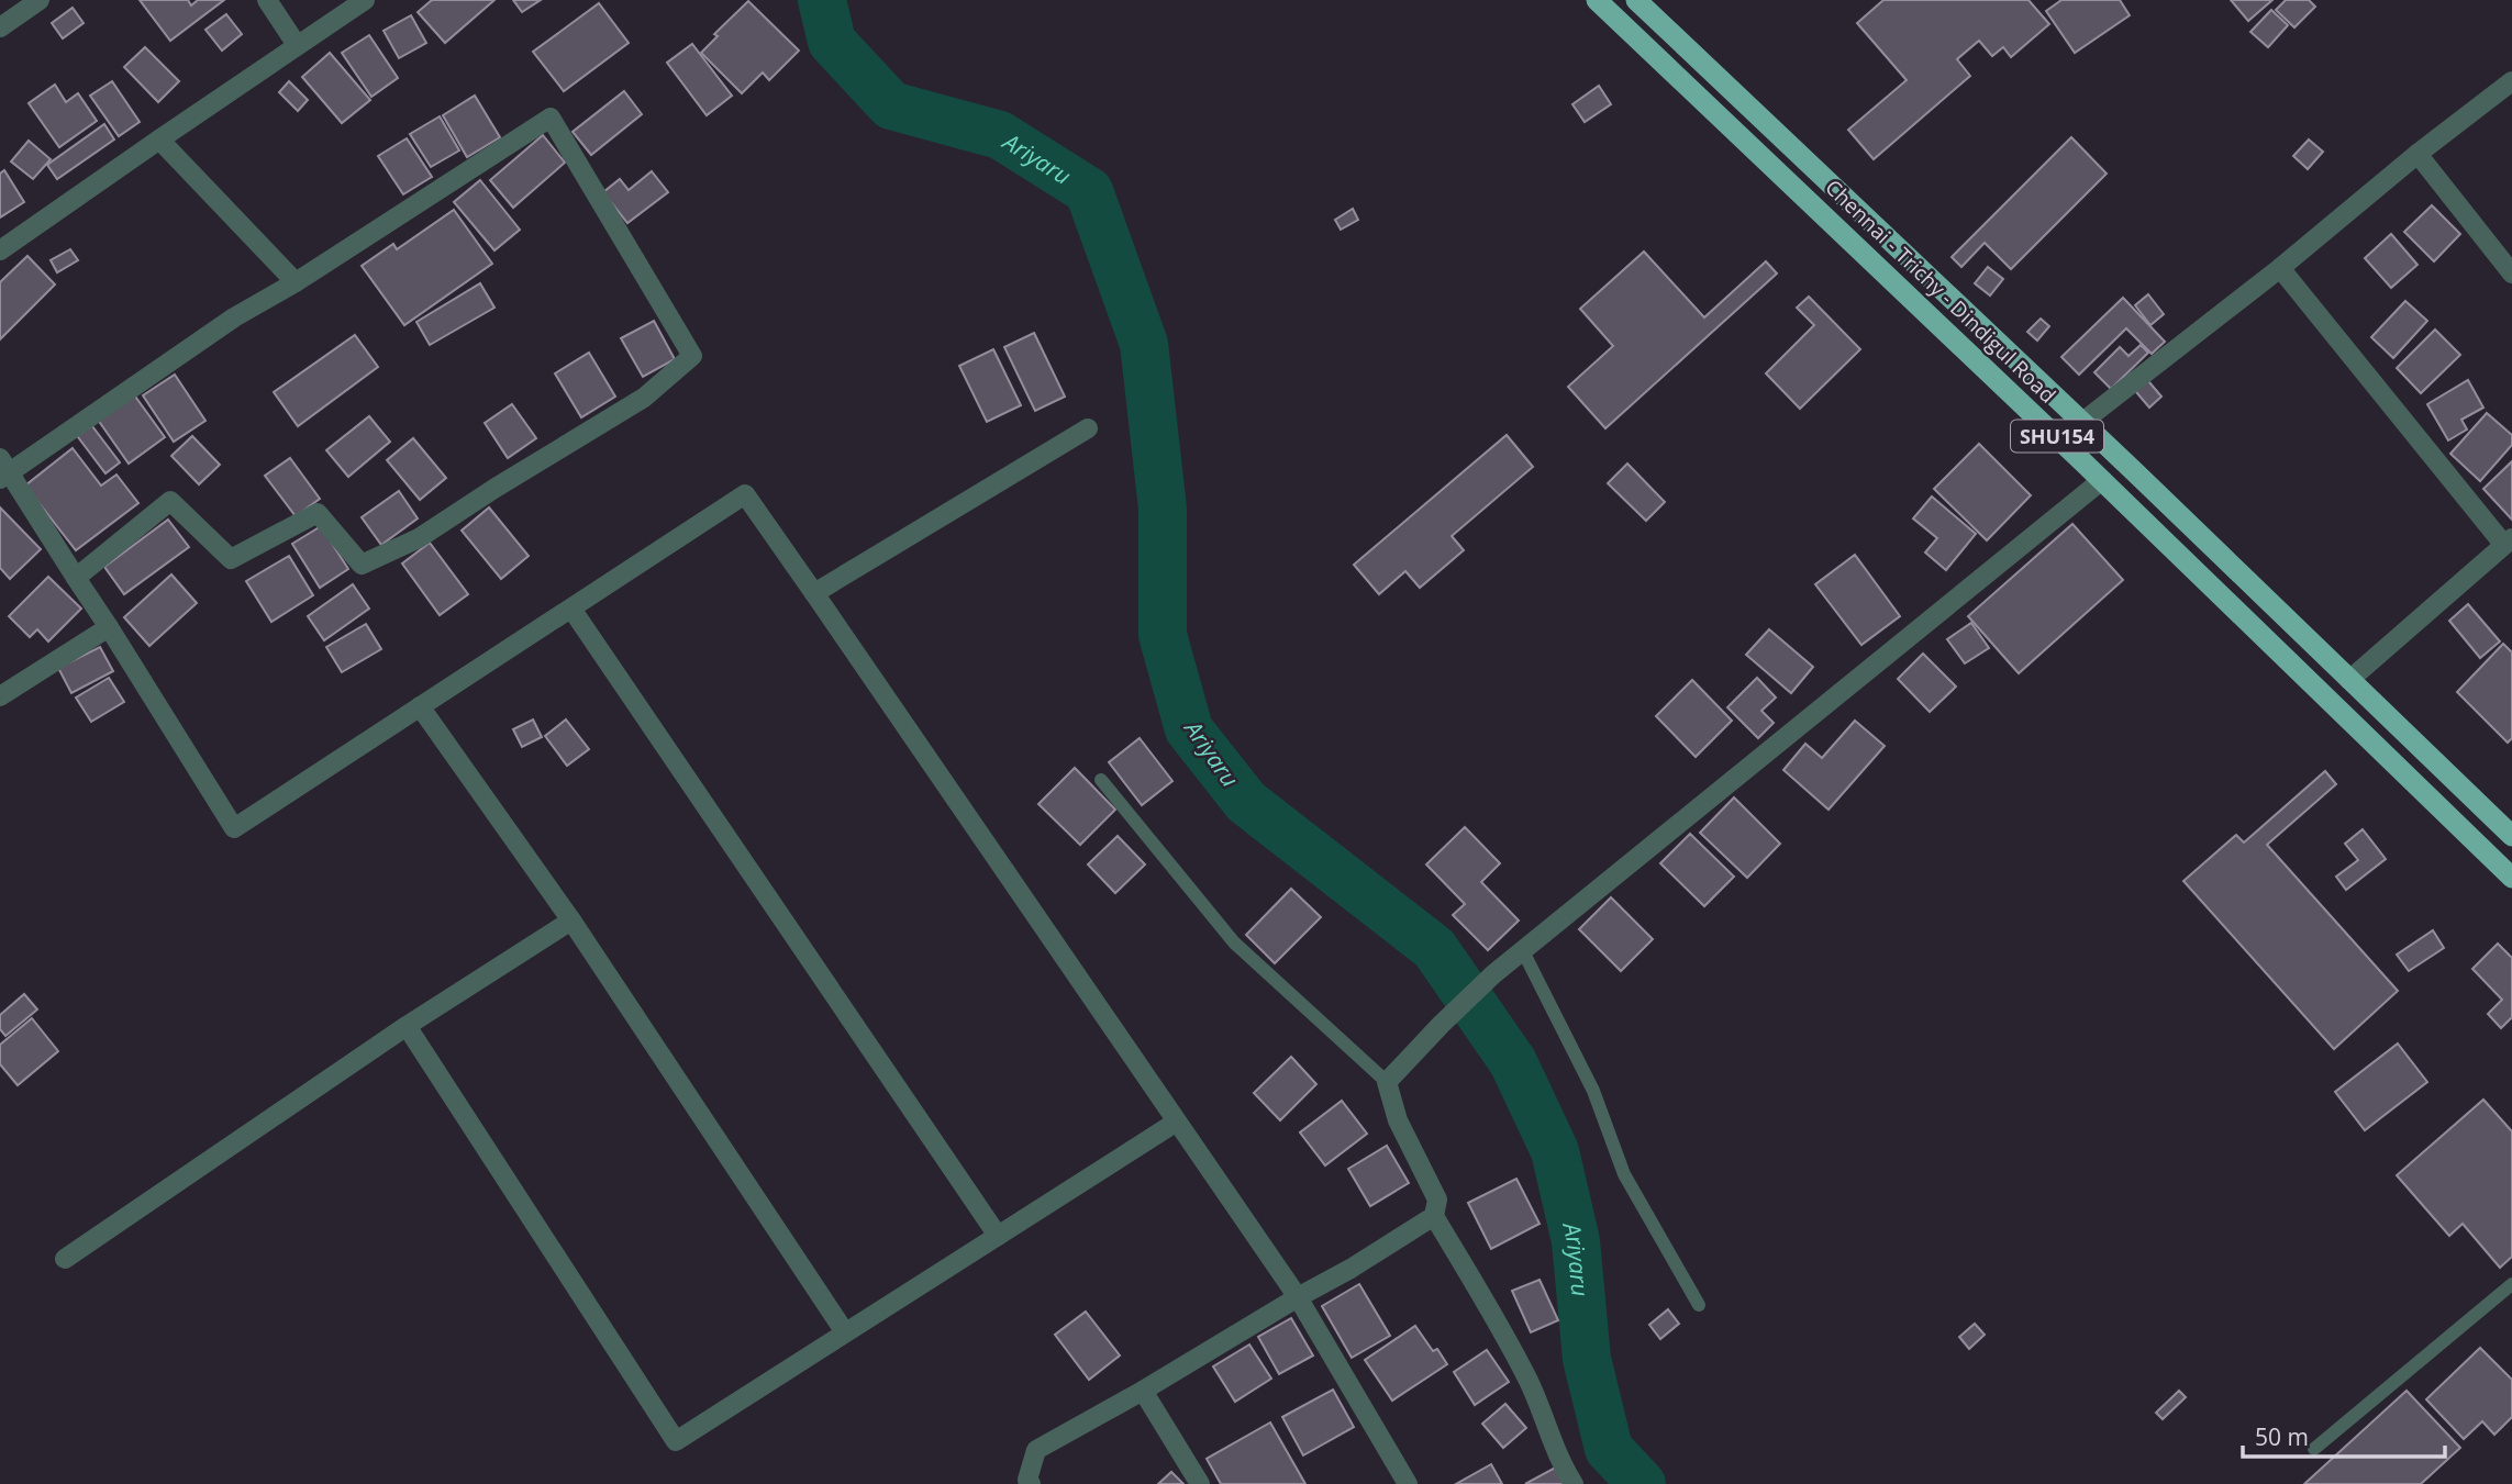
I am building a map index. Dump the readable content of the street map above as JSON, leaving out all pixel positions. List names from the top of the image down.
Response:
{
  "streets": {
    "highway": ["Chennai - Trichy - Dindigul Road", "SHU154"]
  },
  "water": ["Ariyaru"],
  "scale_bar": "50 m"
}
